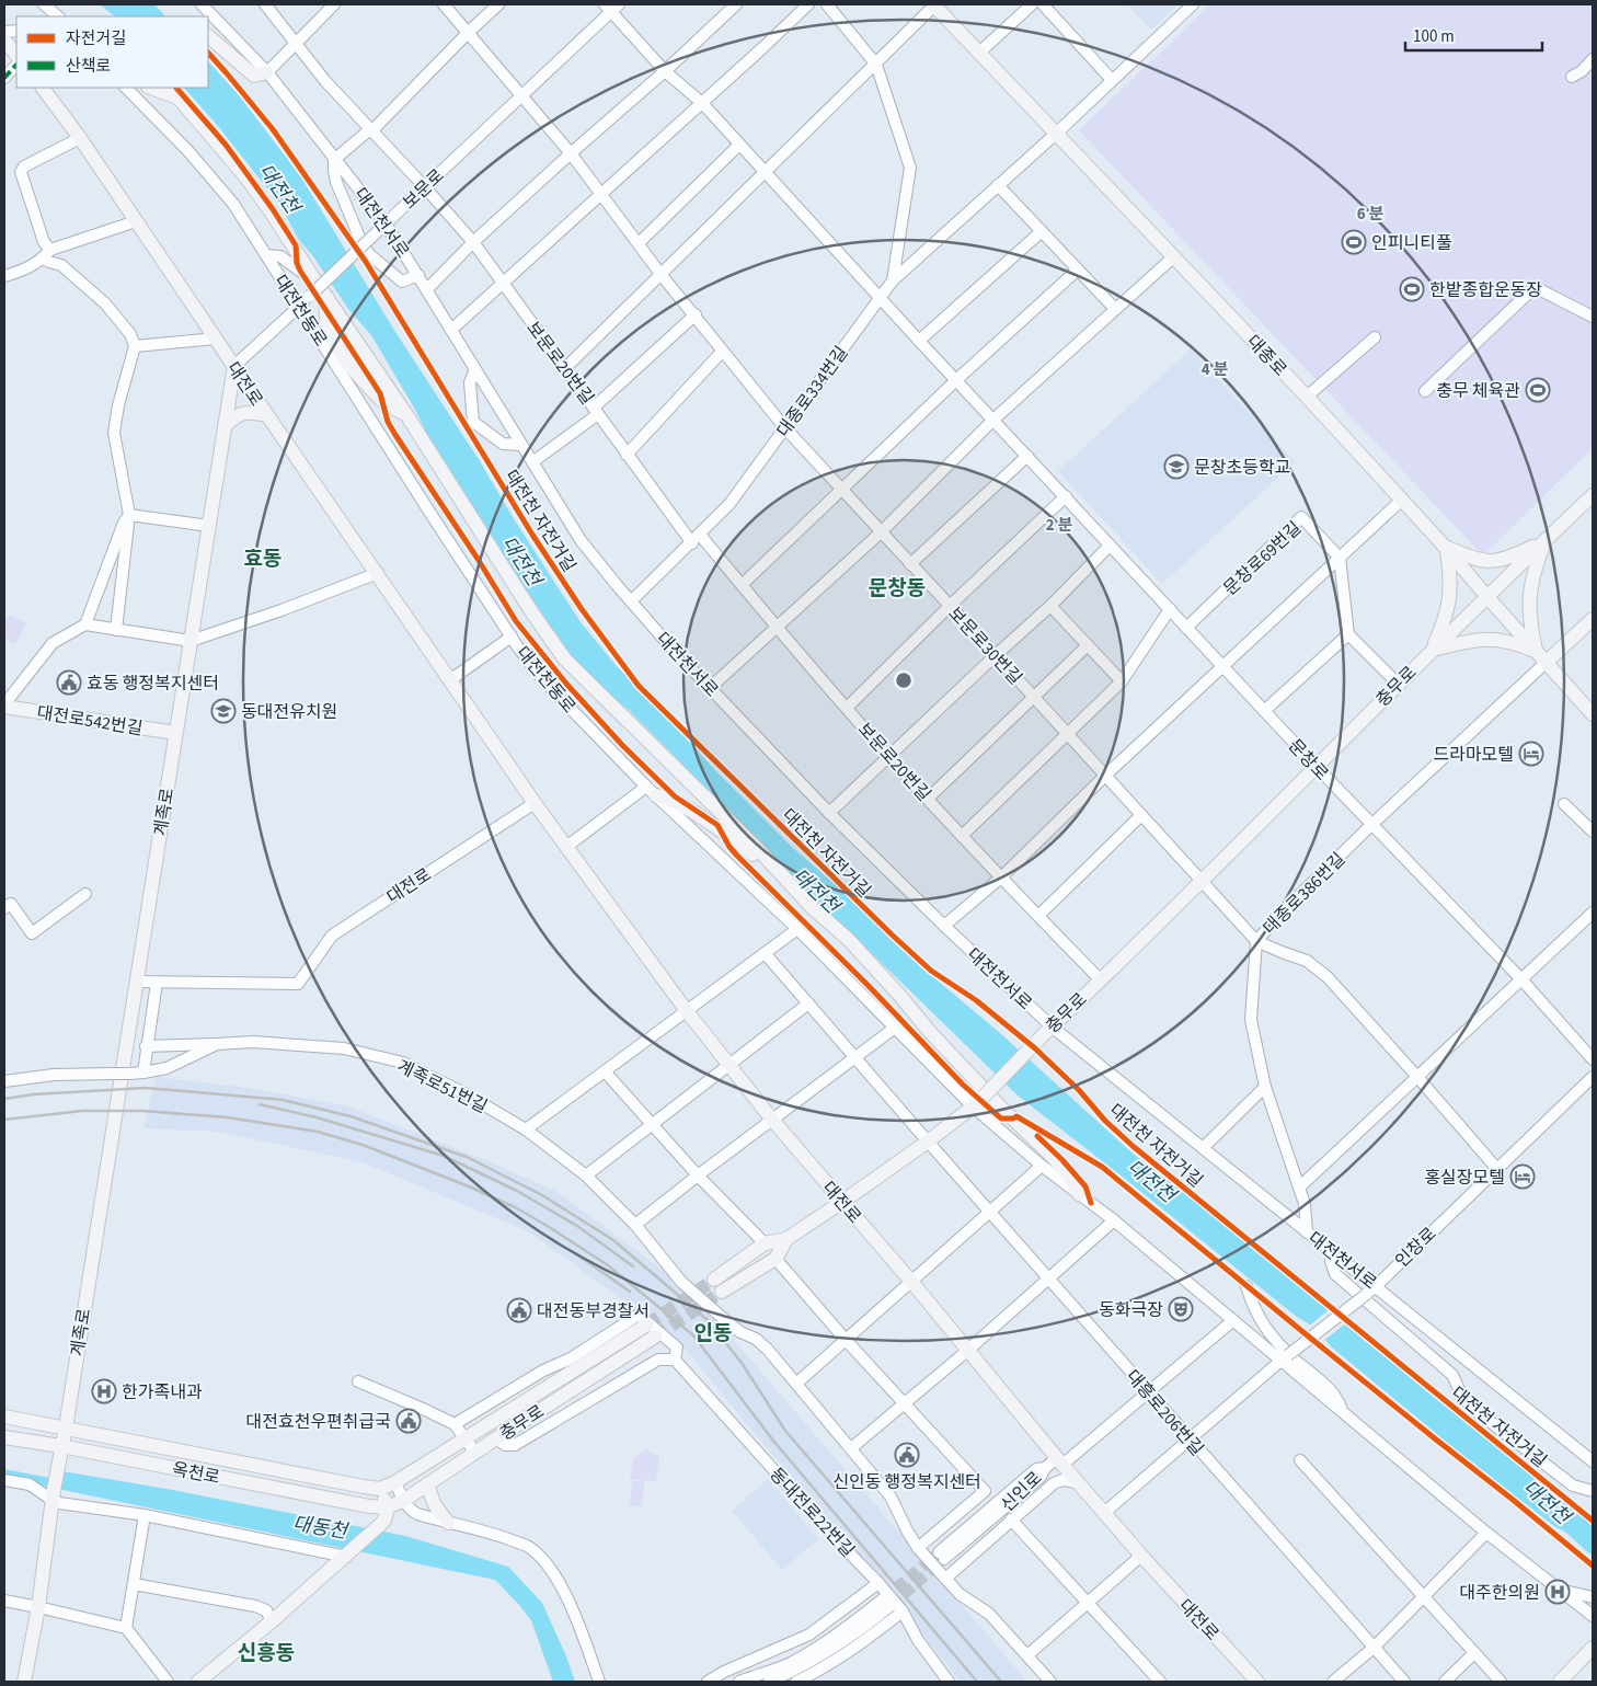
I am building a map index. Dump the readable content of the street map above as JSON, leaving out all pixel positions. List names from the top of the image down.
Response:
{
  "streets": {
    "main road": [
      "대종로",
      "대전로",
      "충무로",
      "대전로542번길",
      "계족로",
      "옥천로"
    ],
    "street": [
      "보문로",
      "대전천서로",
      "대전천동로",
      "보문로20번길",
      "대종로334번길",
      "문창로69번길",
      "보문로30번길",
      "문창로",
      "대종로386번길",
      "계족로51번길",
      "인창로",
      "대흥로206번길",
      "신인로",
      "동대전로22번길"
    ],
    "cycle path": ["대전천 자전거길"]
  },
  "crossings": [
    ["보문로", "대전천서로"],
    ["보문로", "대전천동로"],
    ["보문로", "보문로20번길"],
    ["보문로", "대전로"],
    ["보문로", "보문로30번길"],
    ["보문로", "문창로"],
    ["보문로", "계족로"],
    ["대전천서로", "대종로334번길"],
    ["대전천서로", "충무로"],
    ["대전천서로", "대종로386번길"],
    ["대전천서로", "인창로"],
    ["대전천동로", "충무로"],
    ["대전천동로", "인창로"],
    ["대종로", "대종로334번길"],
    ["대종로", "충무로"],
    ["대종로", "대종로386번길"],
    ["보문로20번길", "대종로334번길"],
    ["보문로20번길", "충무로"],
    ["대전로", "충무로"],
    ["대전로", "계족로"],
    ["대전로", "인창로"],
    ["대전로", "신인로"],
    ["대종로334번길", "보문로30번길"],
    ["대종로334번길", "문창로"],
    ["문창로69번길", "문창로"],
    ["보문로30번길", "충무로"],
    ["충무로", "문창로"],
    ["충무로", "대흥로206번길"],
    ["충무로", "옥천로"],
    ["대전로542번길", "계족로"],
    ["문창로", "대종로386번길"],
    ["계족로", "옥천로"],
    ["인창로", "대흥로206번길"]
  ],
  "districts": [
    "효동",
    "문창동",
    "인동",
    "신흥동"
  ],
  "water": ["대전천", "대동천"],
  "places": {
    "sports": ["인피니티풀", "한밭종합운동장", "충무 체육관"],
    "school or university": ["문창초등학교", "동대전유치원"],
    "public building": [
      "효동 행정복지센터",
      "대전동부경찰서",
      "대전효천우편취급국",
      "신인동 행정복지센터"
    ],
    "hotel": ["드라마모텔", "홍실장모텔"],
    "theatre": ["동화극장"],
    "hospital": ["한가족내과", "대주한의원"]
  },
  "legend": ["자전거길", "산책로"],
  "scale_bar": "100 m",
  "rings": ["6 분", "4 분", "2 분"]
}
